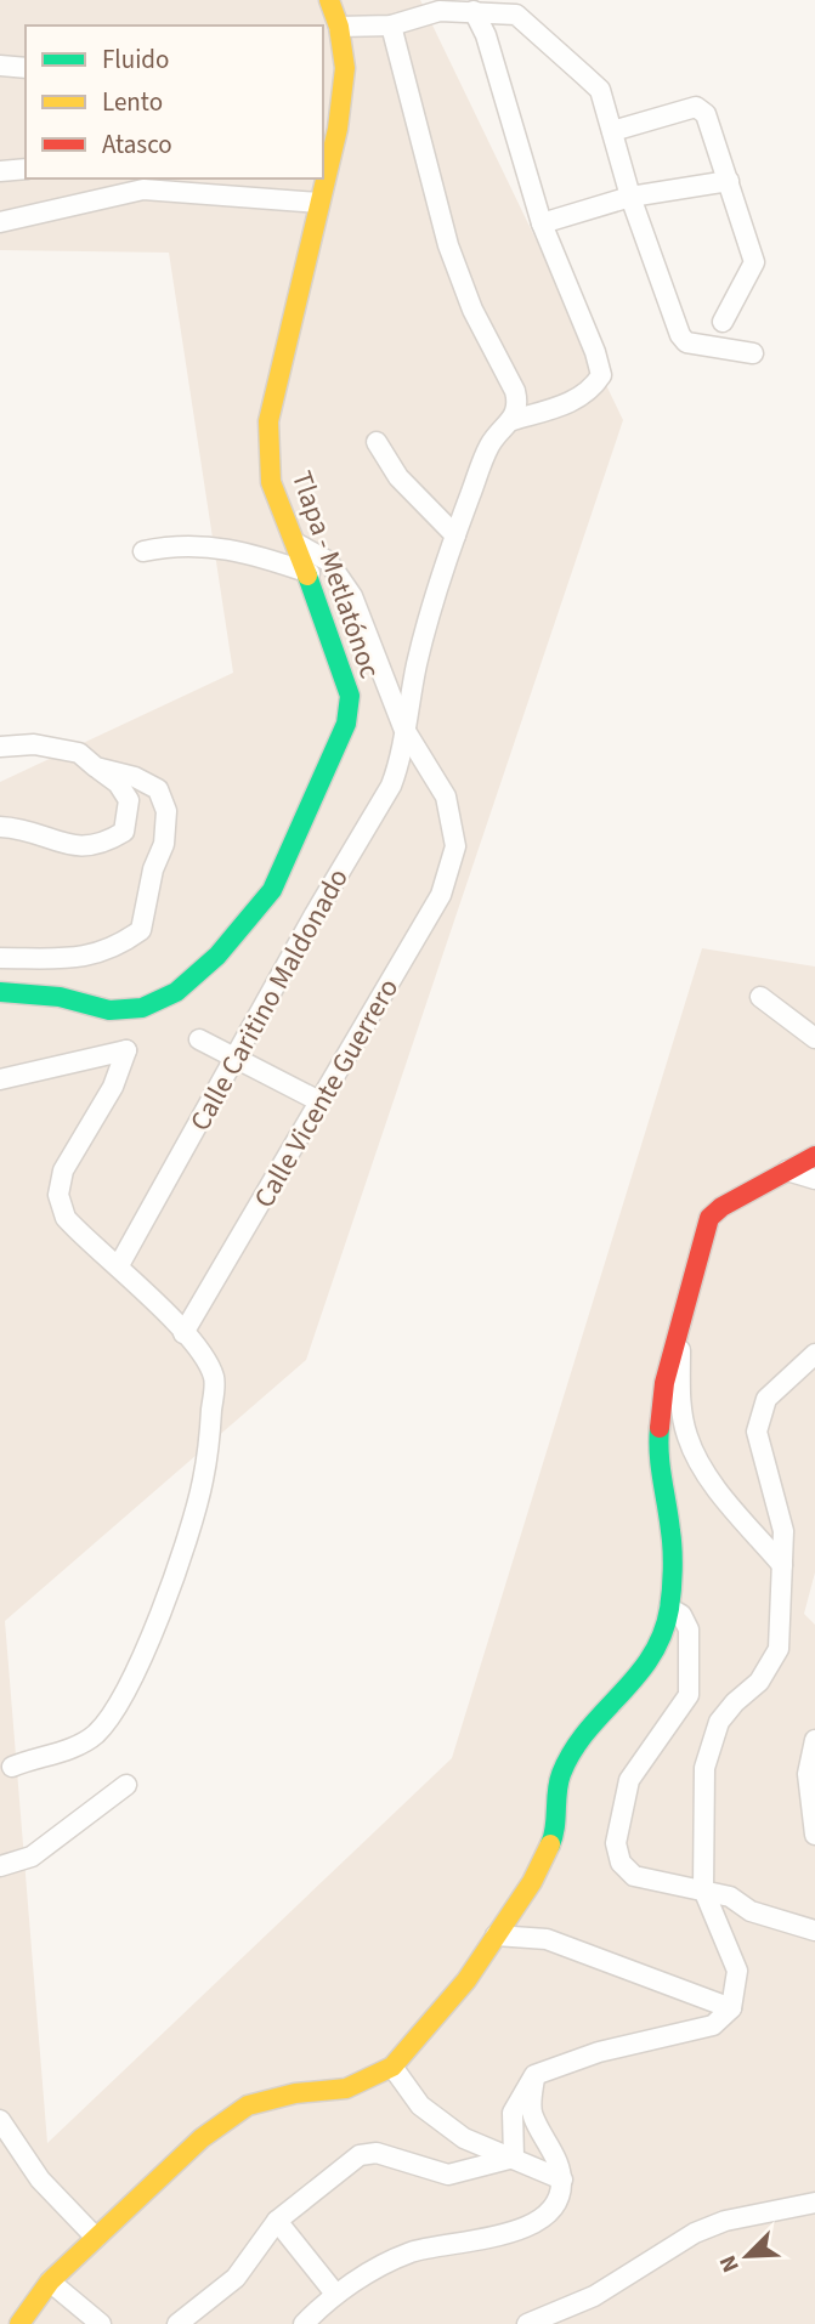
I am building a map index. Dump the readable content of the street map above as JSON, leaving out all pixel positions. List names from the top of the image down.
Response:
{
  "streets": {
    "street": ["Tlapa - Metlatónoc", "Calle Caritino Maldonado", "Calle Vicente Guerrero"]
  },
  "crossings": [
    ["Calle Caritino Maldonado", "Calle Vicente Guerrero"]
  ],
  "legend": ["Fluido", "Lento", "Atasco"],
  "north": "bottom left"
}
